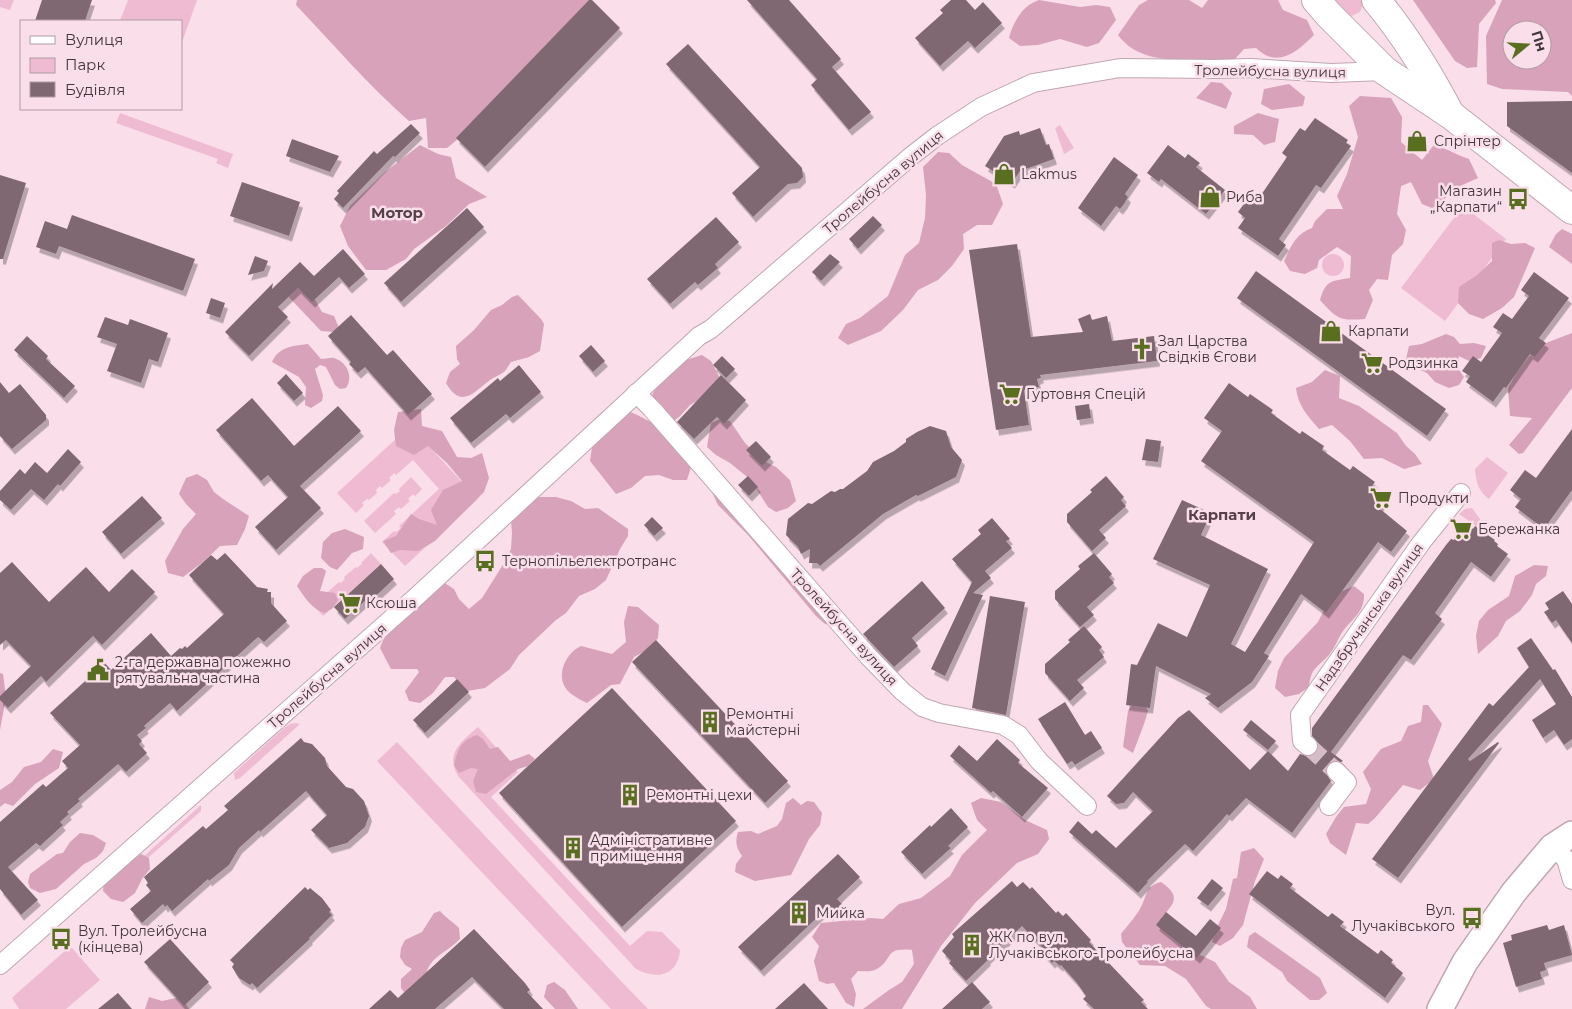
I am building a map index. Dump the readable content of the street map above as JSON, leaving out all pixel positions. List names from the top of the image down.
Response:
{
  "streets": {
    "street": ["Тролейбусна вулиця", "Надзбручанська вулиця"]
  },
  "districts": ["Мотор", "Карпати"],
  "places": {
    "shop": [
      "Спрінтер",
      "Lakmus",
      "Риба",
      "Карпати"
    ],
    "bus stop": [
      "Магазин „Карпати“",
      "Тернопільелектротранс",
      "Вул. Лучаківського",
      "Вул. Тролейбусна (кінцева)"
    ],
    "church": ["Зал Царства Свідків Єгови"],
    "supermarket": [
      "Родзинка",
      "Гуртовня Спецій",
      "Продукти",
      "Бережанка",
      "Ксюша"
    ],
    "public building": ["2-га державна пожежно рятувальна частина"],
    "building": [
      "Ремонтні майстерні",
      "Ремонтні цехи",
      "Адміністративне приміщення",
      "Мийка",
      "ЖК по вул. Лучаківського-Тролейбусна"
    ]
  },
  "legend": ["Вулиця", "Парк", "Будівля"],
  "north": "right"
}
